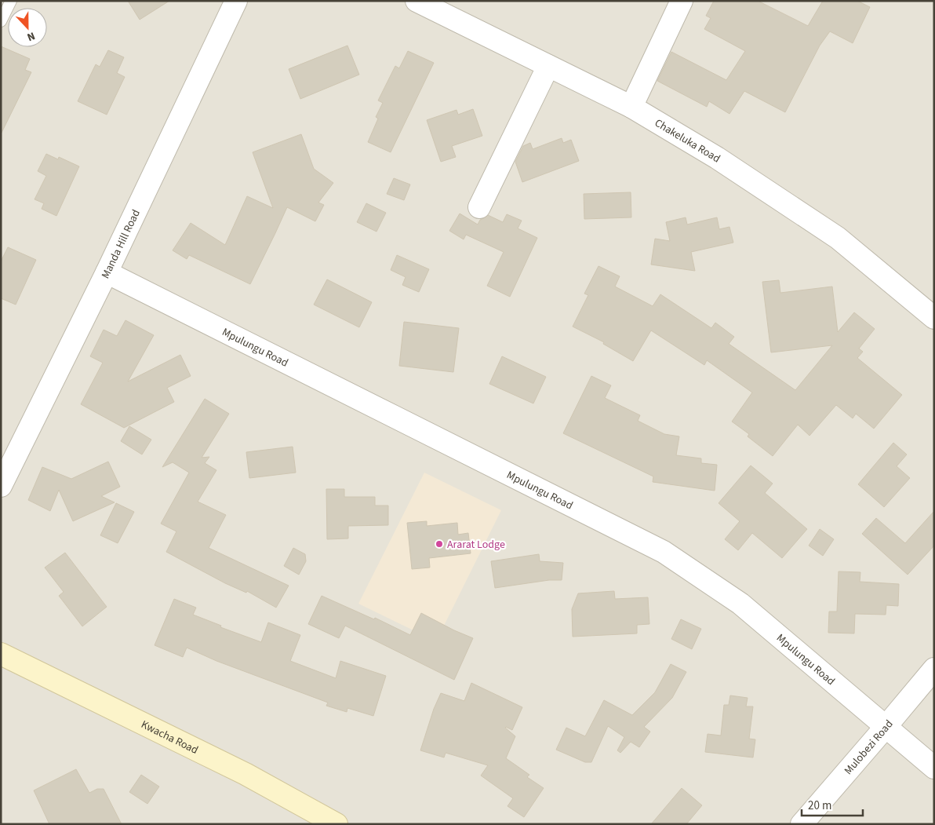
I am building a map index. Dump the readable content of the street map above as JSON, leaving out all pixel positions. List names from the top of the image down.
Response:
{
  "streets": {
    "main road": ["Kwacha Road"],
    "street": [
      "Chakeluka Road",
      "Manda Hill Road",
      "Mpulungu Road",
      "Mulobezi Road"
    ]
  },
  "crossings": [
    ["Manda Hill Road", "Mpulungu Road"],
    ["Mpulungu Road", "Mulobezi Road"]
  ],
  "places": ["Ararat Lodge"],
  "scale_bar": "20 m",
  "north": "bottom"
}
